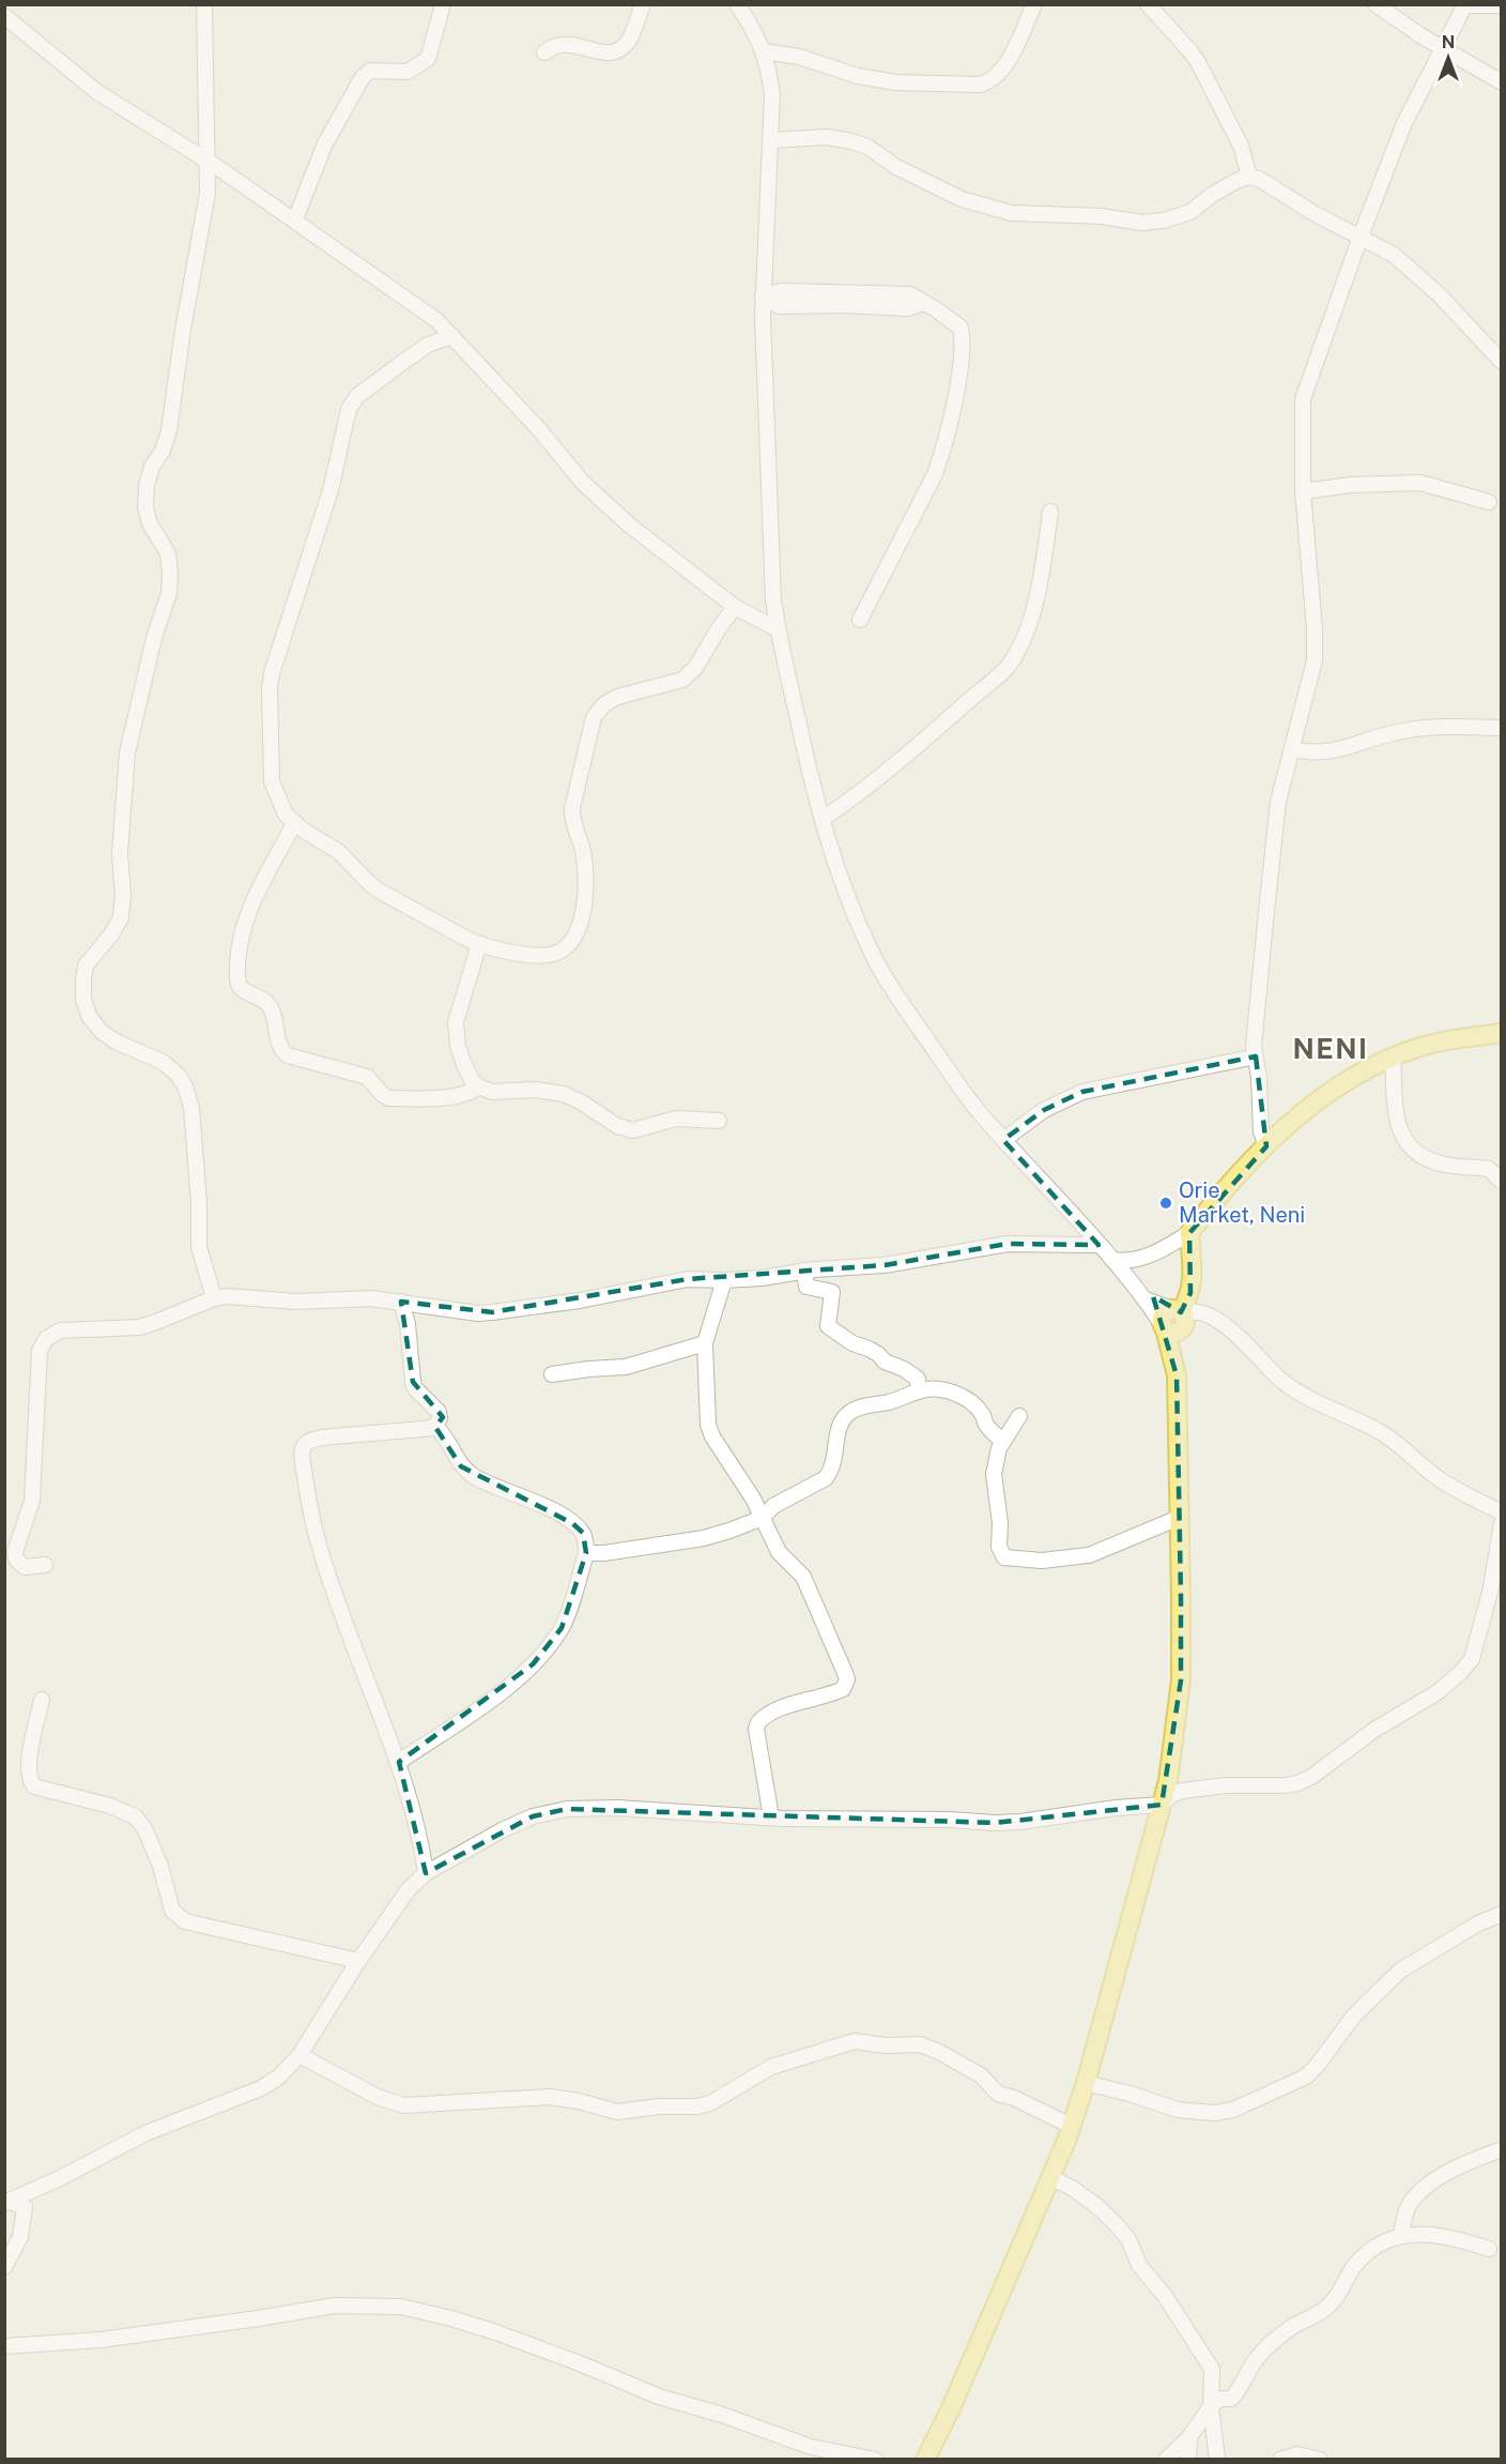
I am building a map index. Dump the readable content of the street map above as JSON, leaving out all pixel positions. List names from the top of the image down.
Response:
{
  "districts": ["NENI"],
  "places": ["Orie Market, Neni"],
  "north": "top"
}
